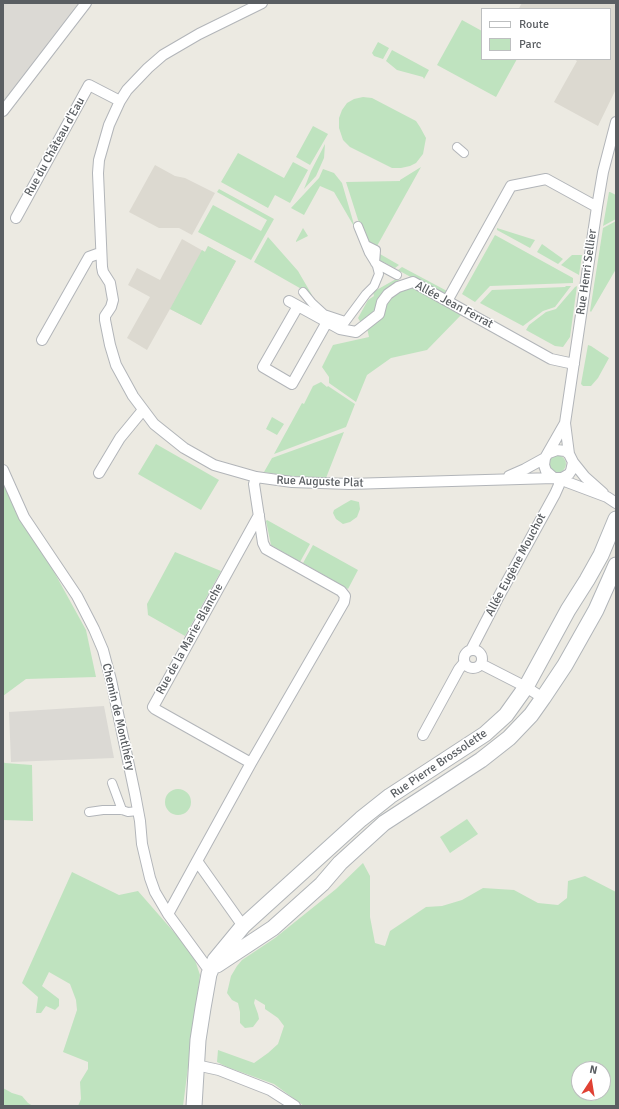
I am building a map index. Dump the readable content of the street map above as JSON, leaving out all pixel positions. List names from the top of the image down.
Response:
{
  "streets": {
    "main road": ["Rue Pierre Brossolette"],
    "street": [
      "Rue du Château d'Eau",
      "Rue Henri Sellier",
      "Allée Jean Ferrat",
      "Rue Auguste Plat",
      "Allée Eugène Mouchot",
      "Rue de la Marie-Blanche",
      "Chemin de Montlhéry"
    ]
  },
  "crossings": [
    ["Rue Henri Sellier", "Allée Jean Ferrat"],
    ["Rue Auguste Plat", "Allée Eugène Mouchot"],
    ["Chemin de Montlhéry", "Rue Pierre Brossolette"]
  ],
  "legend": ["Route", "Parc"],
  "north": "top"
}
